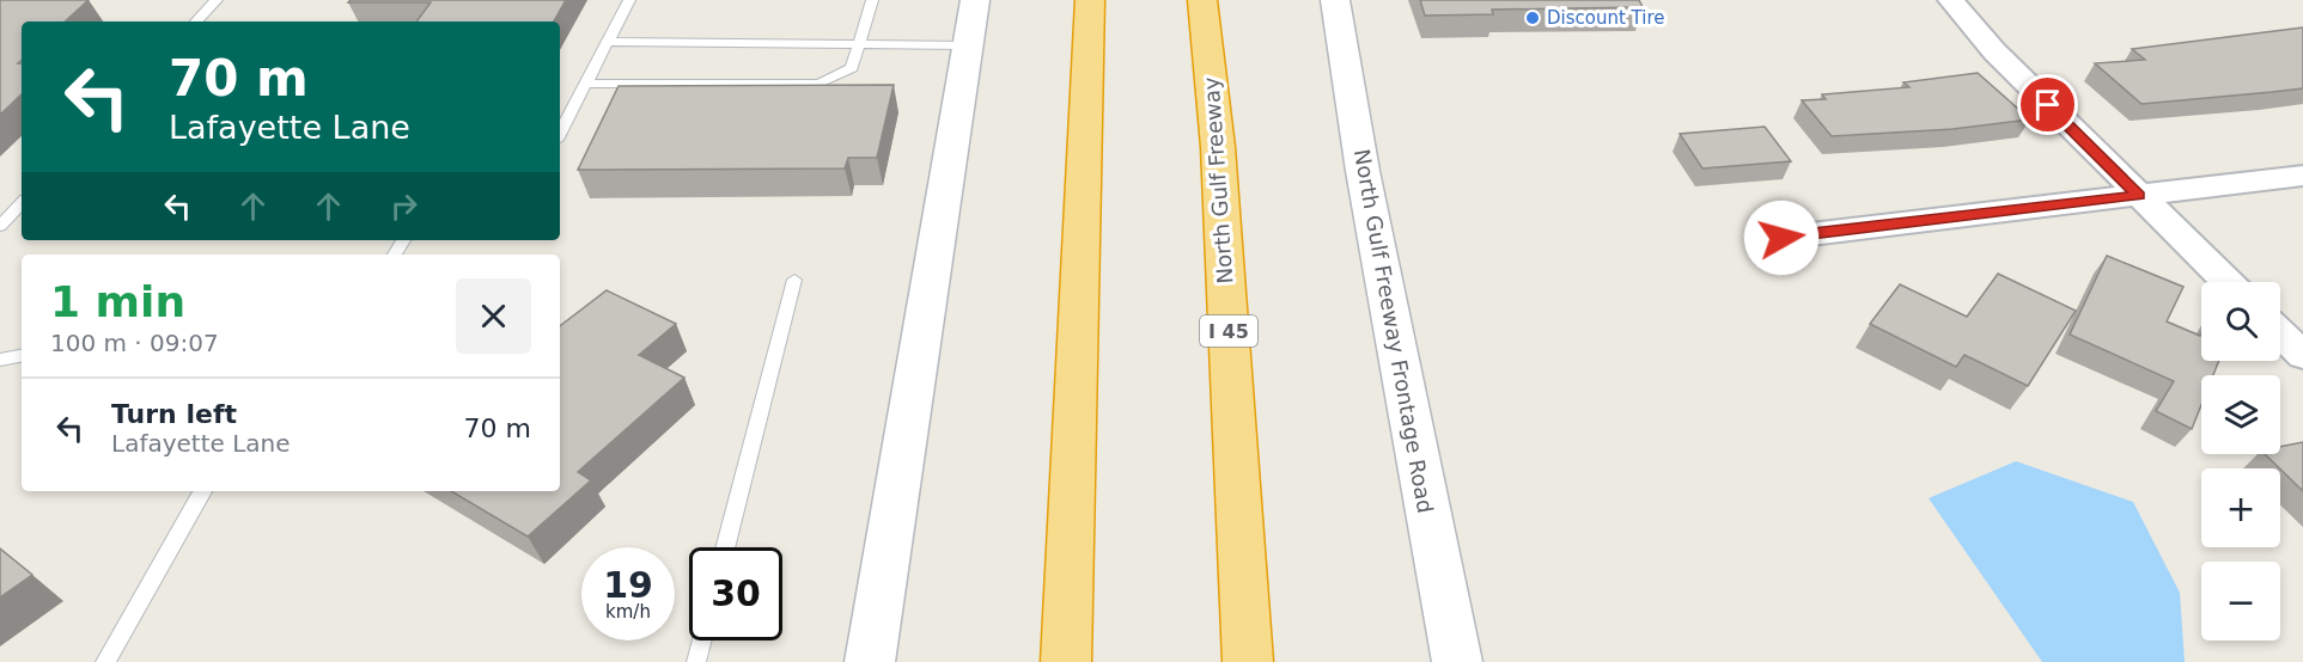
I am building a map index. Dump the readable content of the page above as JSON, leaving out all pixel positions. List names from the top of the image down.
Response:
{
  "streets": {
    "highway": ["North Gulf Freeway", "I 45"],
    "main road": ["North Gulf Freeway Frontage Road"]
  },
  "places": ["Discount Tire"],
  "page": {
    "turn": ["70 m", "Lafayette Lane"],
    "heading": ["1 min", "100 m · 09:07"],
    "map_buttons": ["+", "−"],
    "list": [
      {
        "name": "Turn left",
        "note": "Lafayette Lane",
        "value": "70 m"
      }
    ],
    "speed": "19 km/h",
    "limit": "30"
  }
}
